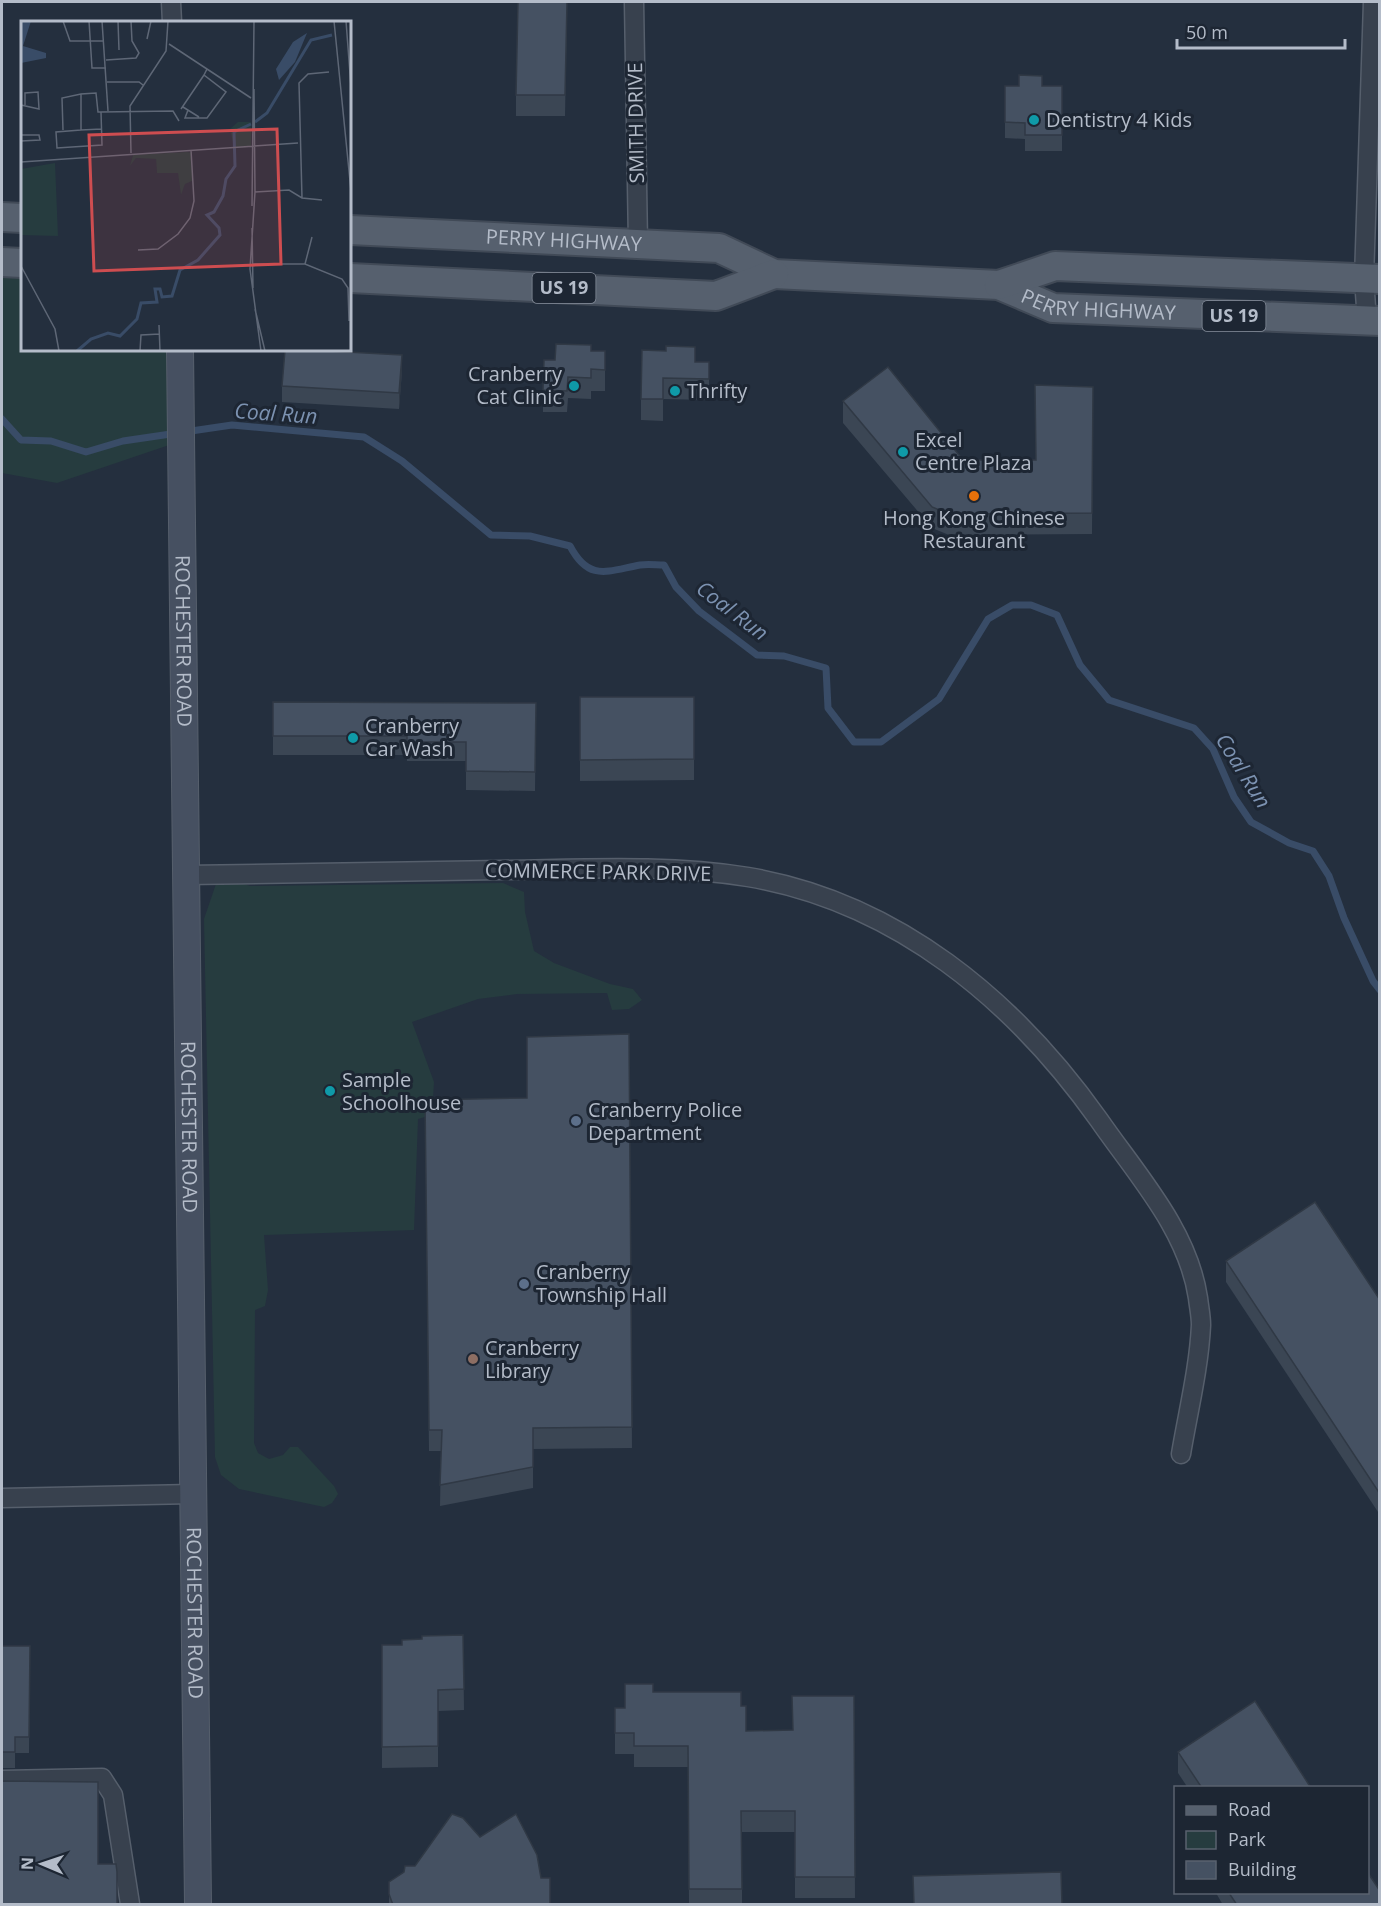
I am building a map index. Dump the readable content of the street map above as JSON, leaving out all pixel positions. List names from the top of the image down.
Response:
{
  "streets": {
    "main road": ["PERRY HIGHWAY", "US 19"],
    "street": ["SMITH DRIVE", "ROCHESTER ROAD", "COMMERCE PARK DRIVE"]
  },
  "crossings": [
    ["SMITH DRIVE", "PERRY HIGHWAY"],
    ["ROCHESTER ROAD", "COMMERCE PARK DRIVE"]
  ],
  "water": ["Coal Run"],
  "places": [
    "Dentistry 4 Kids",
    "Cranberry Cat Clinic",
    "Thrifty",
    "Excel Centre Plaza",
    "Hong Kong Chinese Restaurant",
    "Cranberry Car Wash",
    "Sample Schoolhouse",
    "Cranberry Police Department",
    "Cranberry Township Hall",
    "Cranberry Library"
  ],
  "legend": ["Road", "Park", "Building"],
  "scale_bar": "50 m",
  "north": "left"
}
